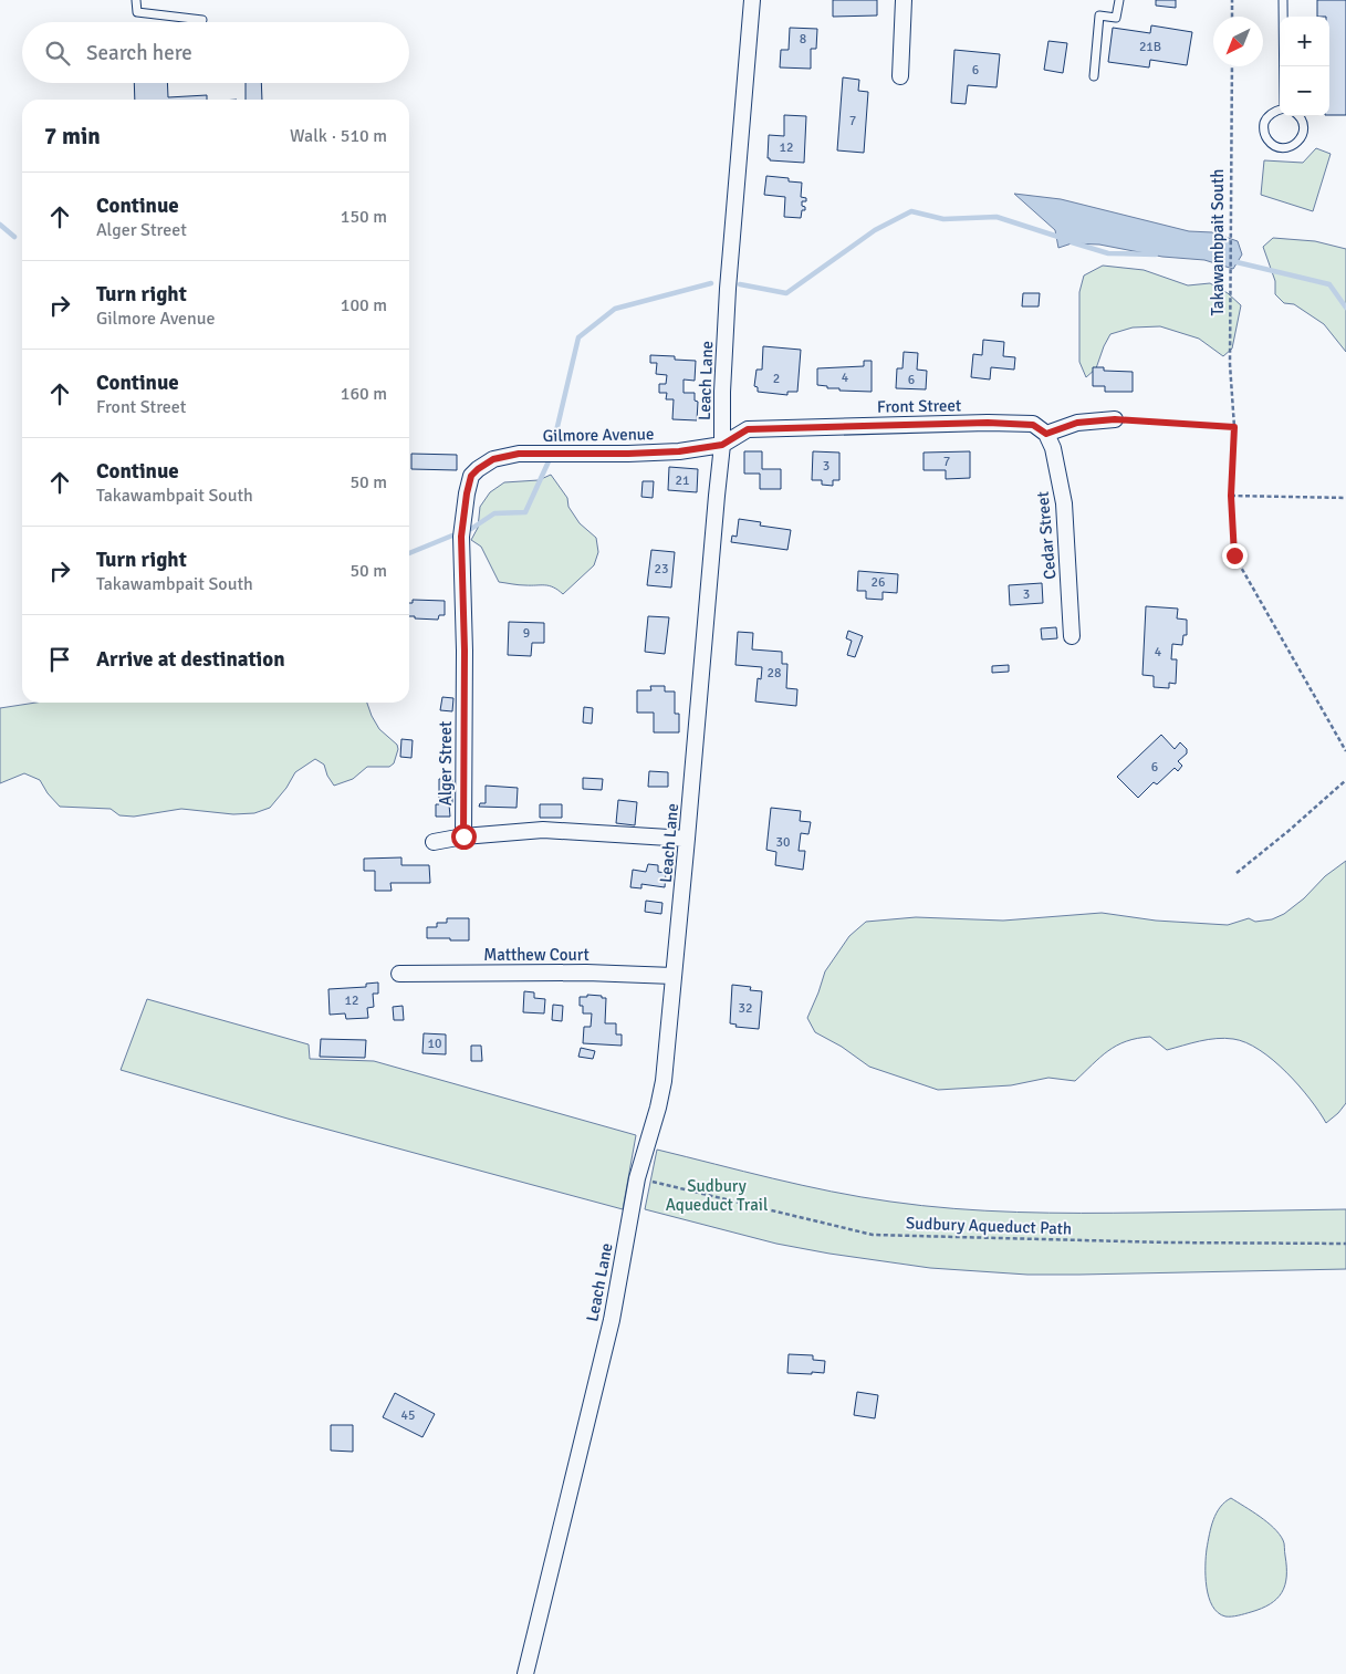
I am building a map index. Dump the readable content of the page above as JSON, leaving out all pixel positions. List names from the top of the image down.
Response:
{
  "streets": {
    "street": [
      "Leach Lane",
      "Front Street",
      "Gilmore Avenue",
      "Cedar Street",
      "Alger Street",
      "Matthew Court"
    ],
    "path": ["Takawambpait South", "Sudbury Aqueduct Path"]
  },
  "crossings": [
    ["Leach Lane", "Front Street"],
    ["Leach Lane", "Gilmore Avenue"],
    ["Leach Lane", "Matthew Court"],
    ["Leach Lane", "Sudbury Aqueduct Path"],
    ["Front Street", "Gilmore Avenue"],
    ["Front Street", "Cedar Street"],
    ["Gilmore Avenue", "Alger Street"]
  ],
  "parks": ["Sudbury Aqueduct Trail"],
  "house_numbers": [
    "8",
    "21B",
    "6",
    "7",
    "12",
    "4",
    "2",
    "6",
    "7",
    "3",
    "21",
    "23",
    "26",
    "3",
    "9",
    "4",
    "28",
    "6",
    "30",
    "12",
    "32",
    "10",
    "45"
  ],
  "north": "bottom left",
  "page": {
    "map_buttons": ["+", "−"],
    "search": "Search here",
    "heading": ["7 min", "Walk · 510 m"],
    "list": [
      ["Continue", "Alger Street", "150 m"],
      ["Turn right", "Gilmore Avenue", "100 m"],
      ["Continue", "Front Street", "160 m"],
      ["Continue", "Takawambpait South", "50 m"],
      ["Turn right", "Takawambpait South", "50 m"],
      "Arrive at destination"
    ]
  }
}
